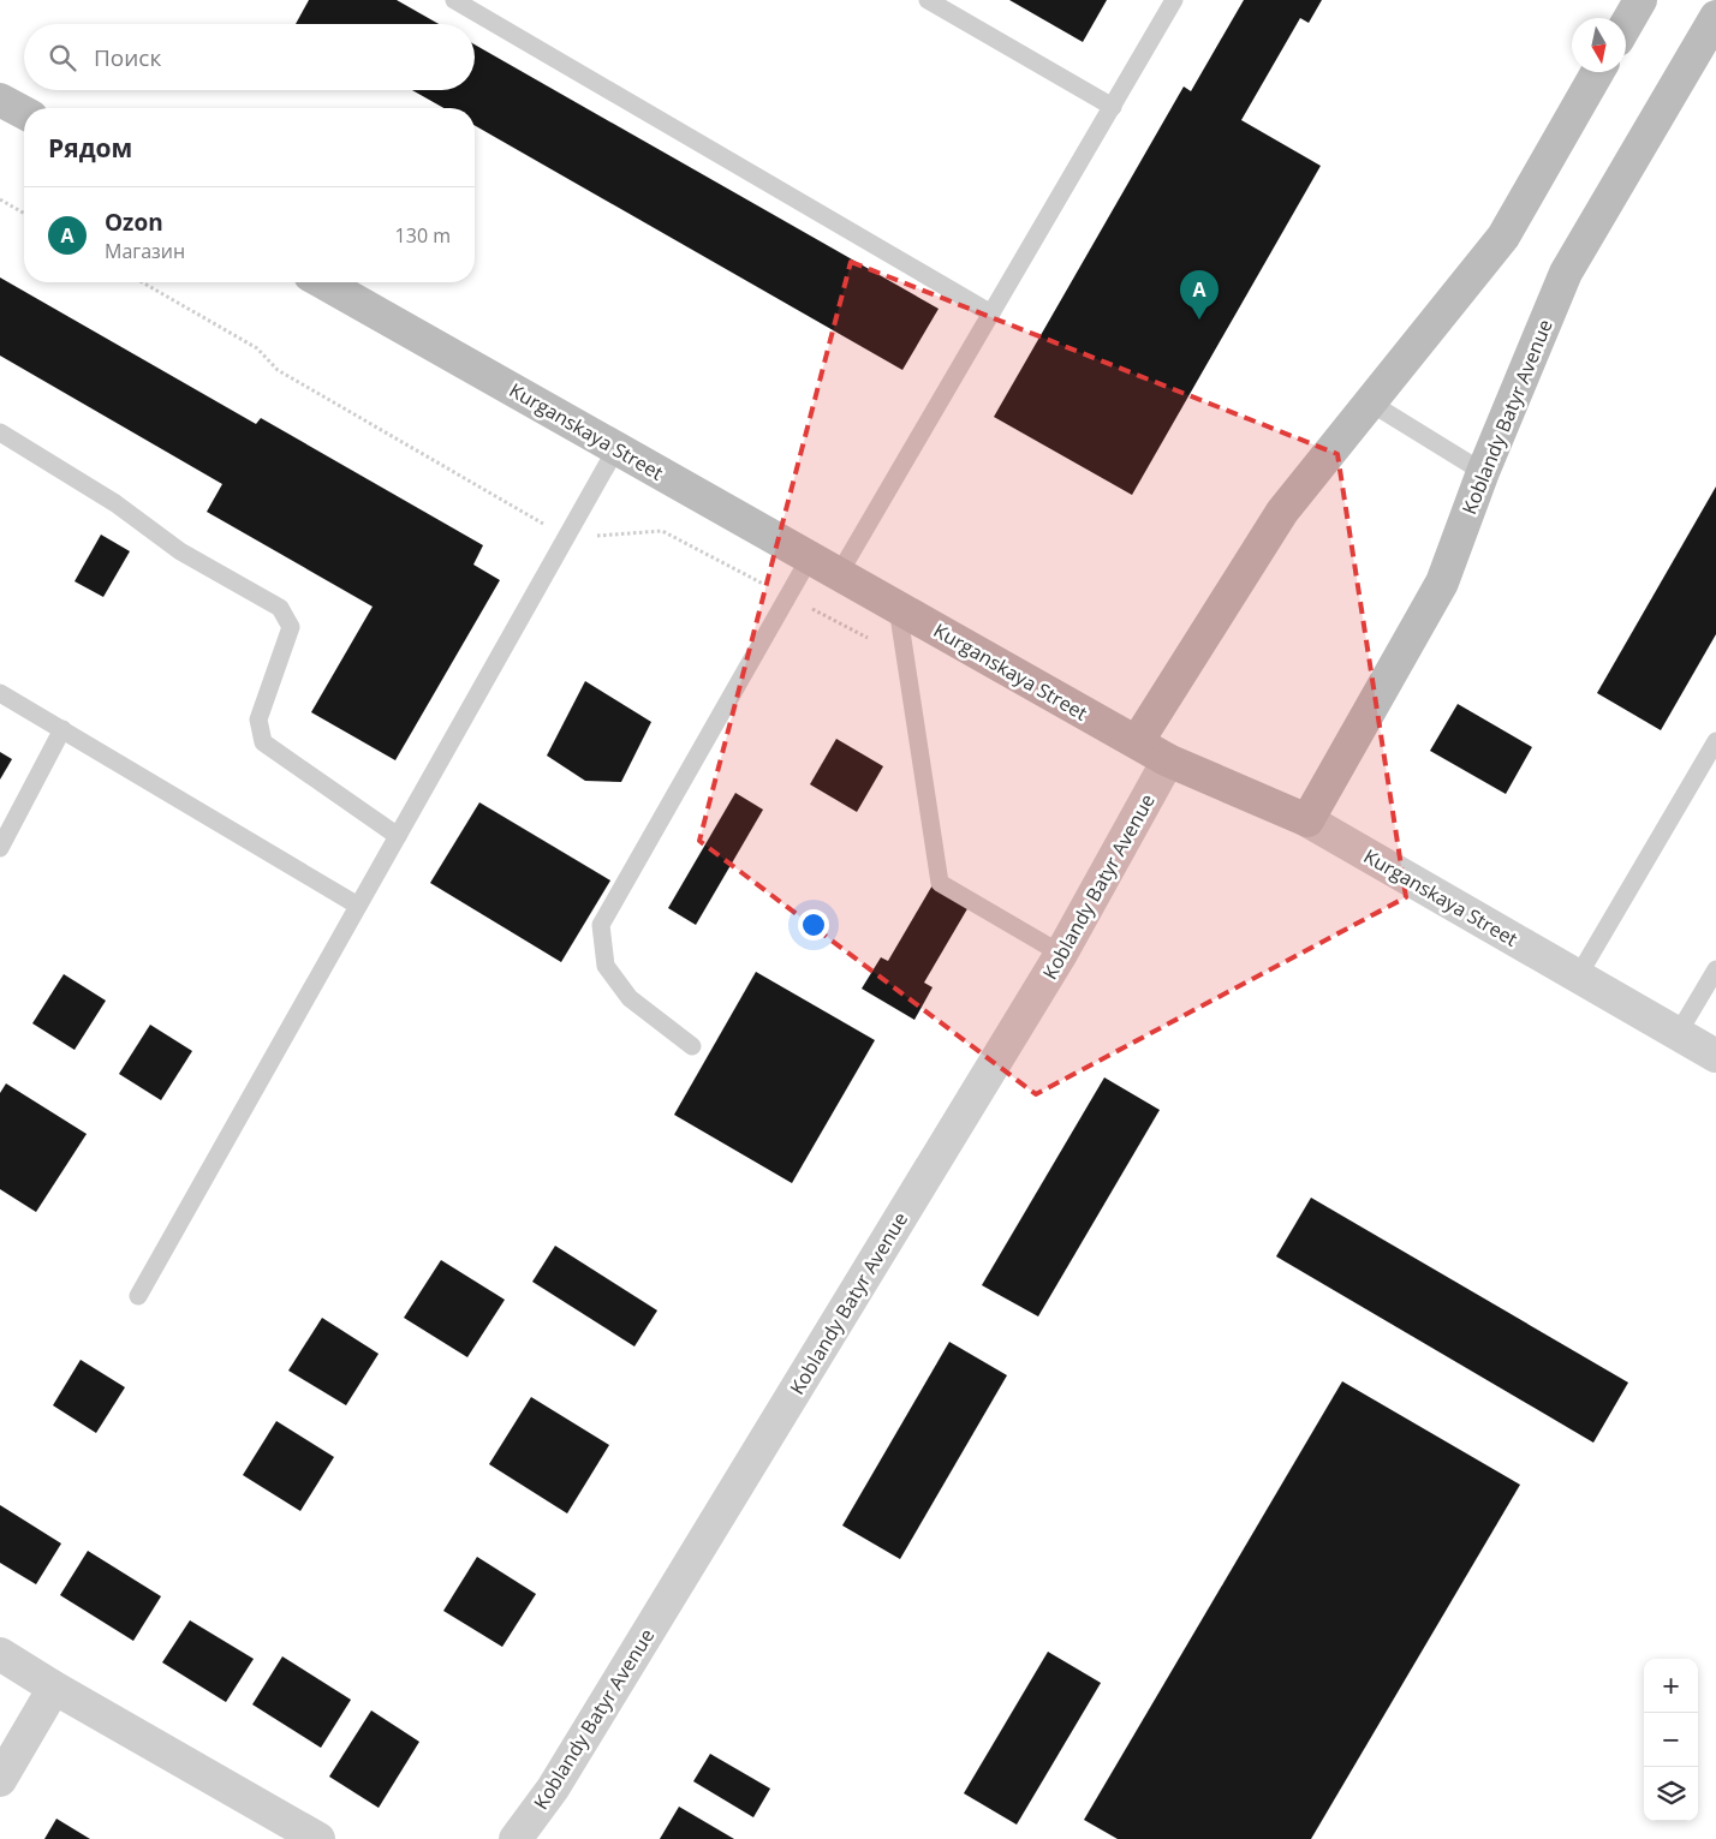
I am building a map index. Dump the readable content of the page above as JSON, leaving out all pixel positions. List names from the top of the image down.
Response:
{
  "streets": {
    "street": ["Koblandy Batyr Avenue", "Kurganskaya Street"]
  },
  "crossings": [
    ["Koblandy Batyr Avenue", "Kurganskaya Street"]
  ],
  "north": "bottom",
  "page": {
    "search": "Поиск",
    "heading": "Рядом",
    "list": [
      {
        "mark": "A",
        "name": "Ozon",
        "note": "Магазин",
        "value": "130 m"
      }
    ],
    "pins": "A",
    "map_buttons": ["+", "−"]
  }
}
